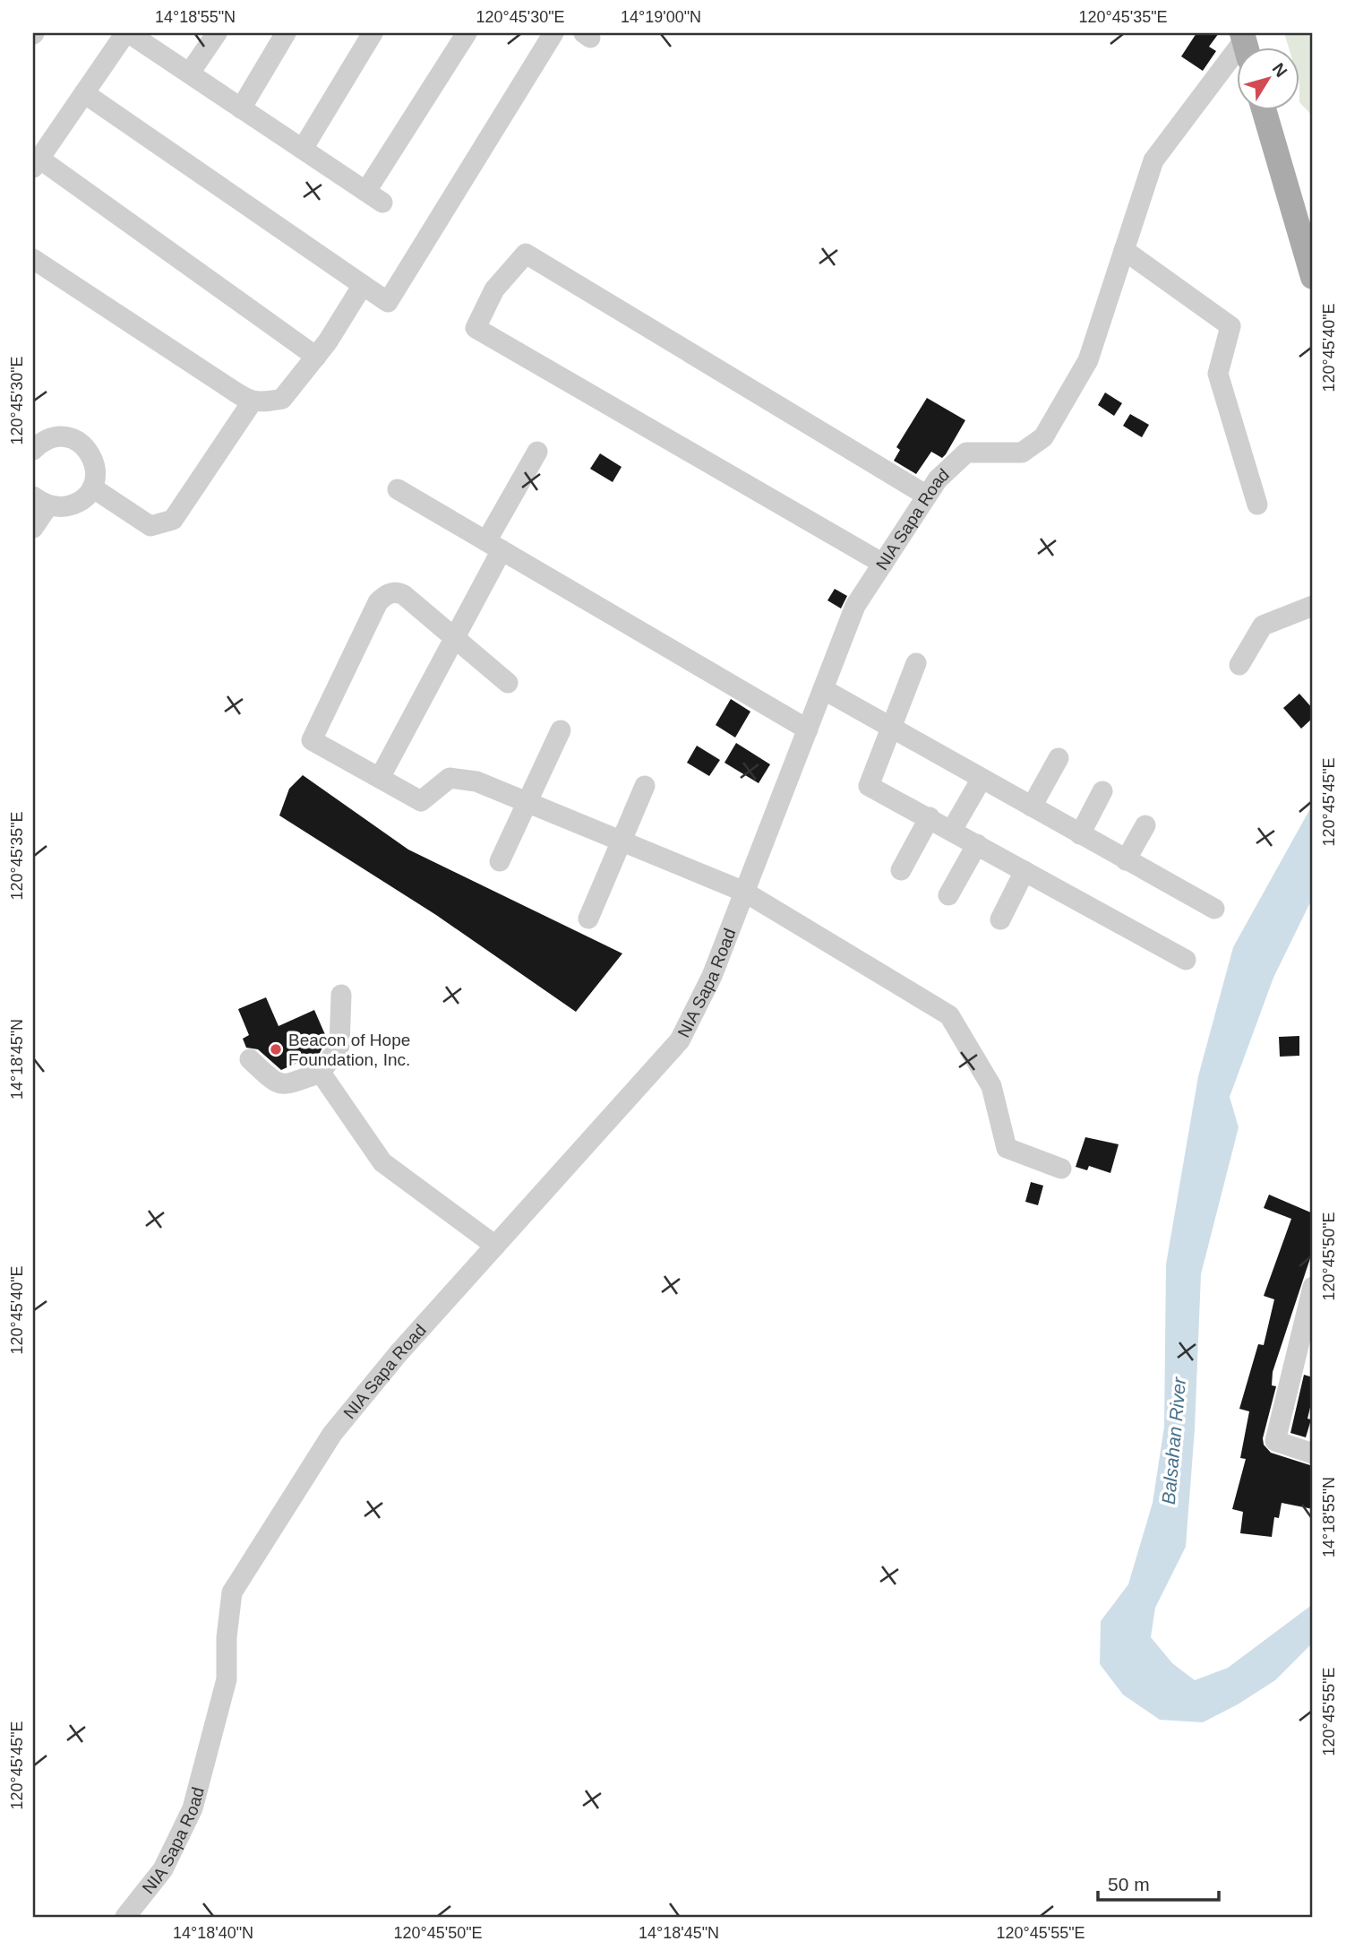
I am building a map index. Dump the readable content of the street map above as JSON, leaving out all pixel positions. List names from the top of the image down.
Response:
{
  "streets": {
    "street": ["NIA Sapa Road"]
  },
  "water": ["Balsahan River"],
  "places": ["Beacon of Hope Foundation, Inc."],
  "scale_bar": "50 m",
  "north": "top right",
  "coordinates": [
    "14°18'55\"N",
    "120°45'30\"E",
    "14°19'00\"N",
    "120°45'35\"E",
    "120°45'40\"E",
    "120°45'45\"E",
    "14°18'45\"N",
    "120°45'50\"E",
    "120°45'55\"E",
    "14°18'40\"N"
  ]
}
